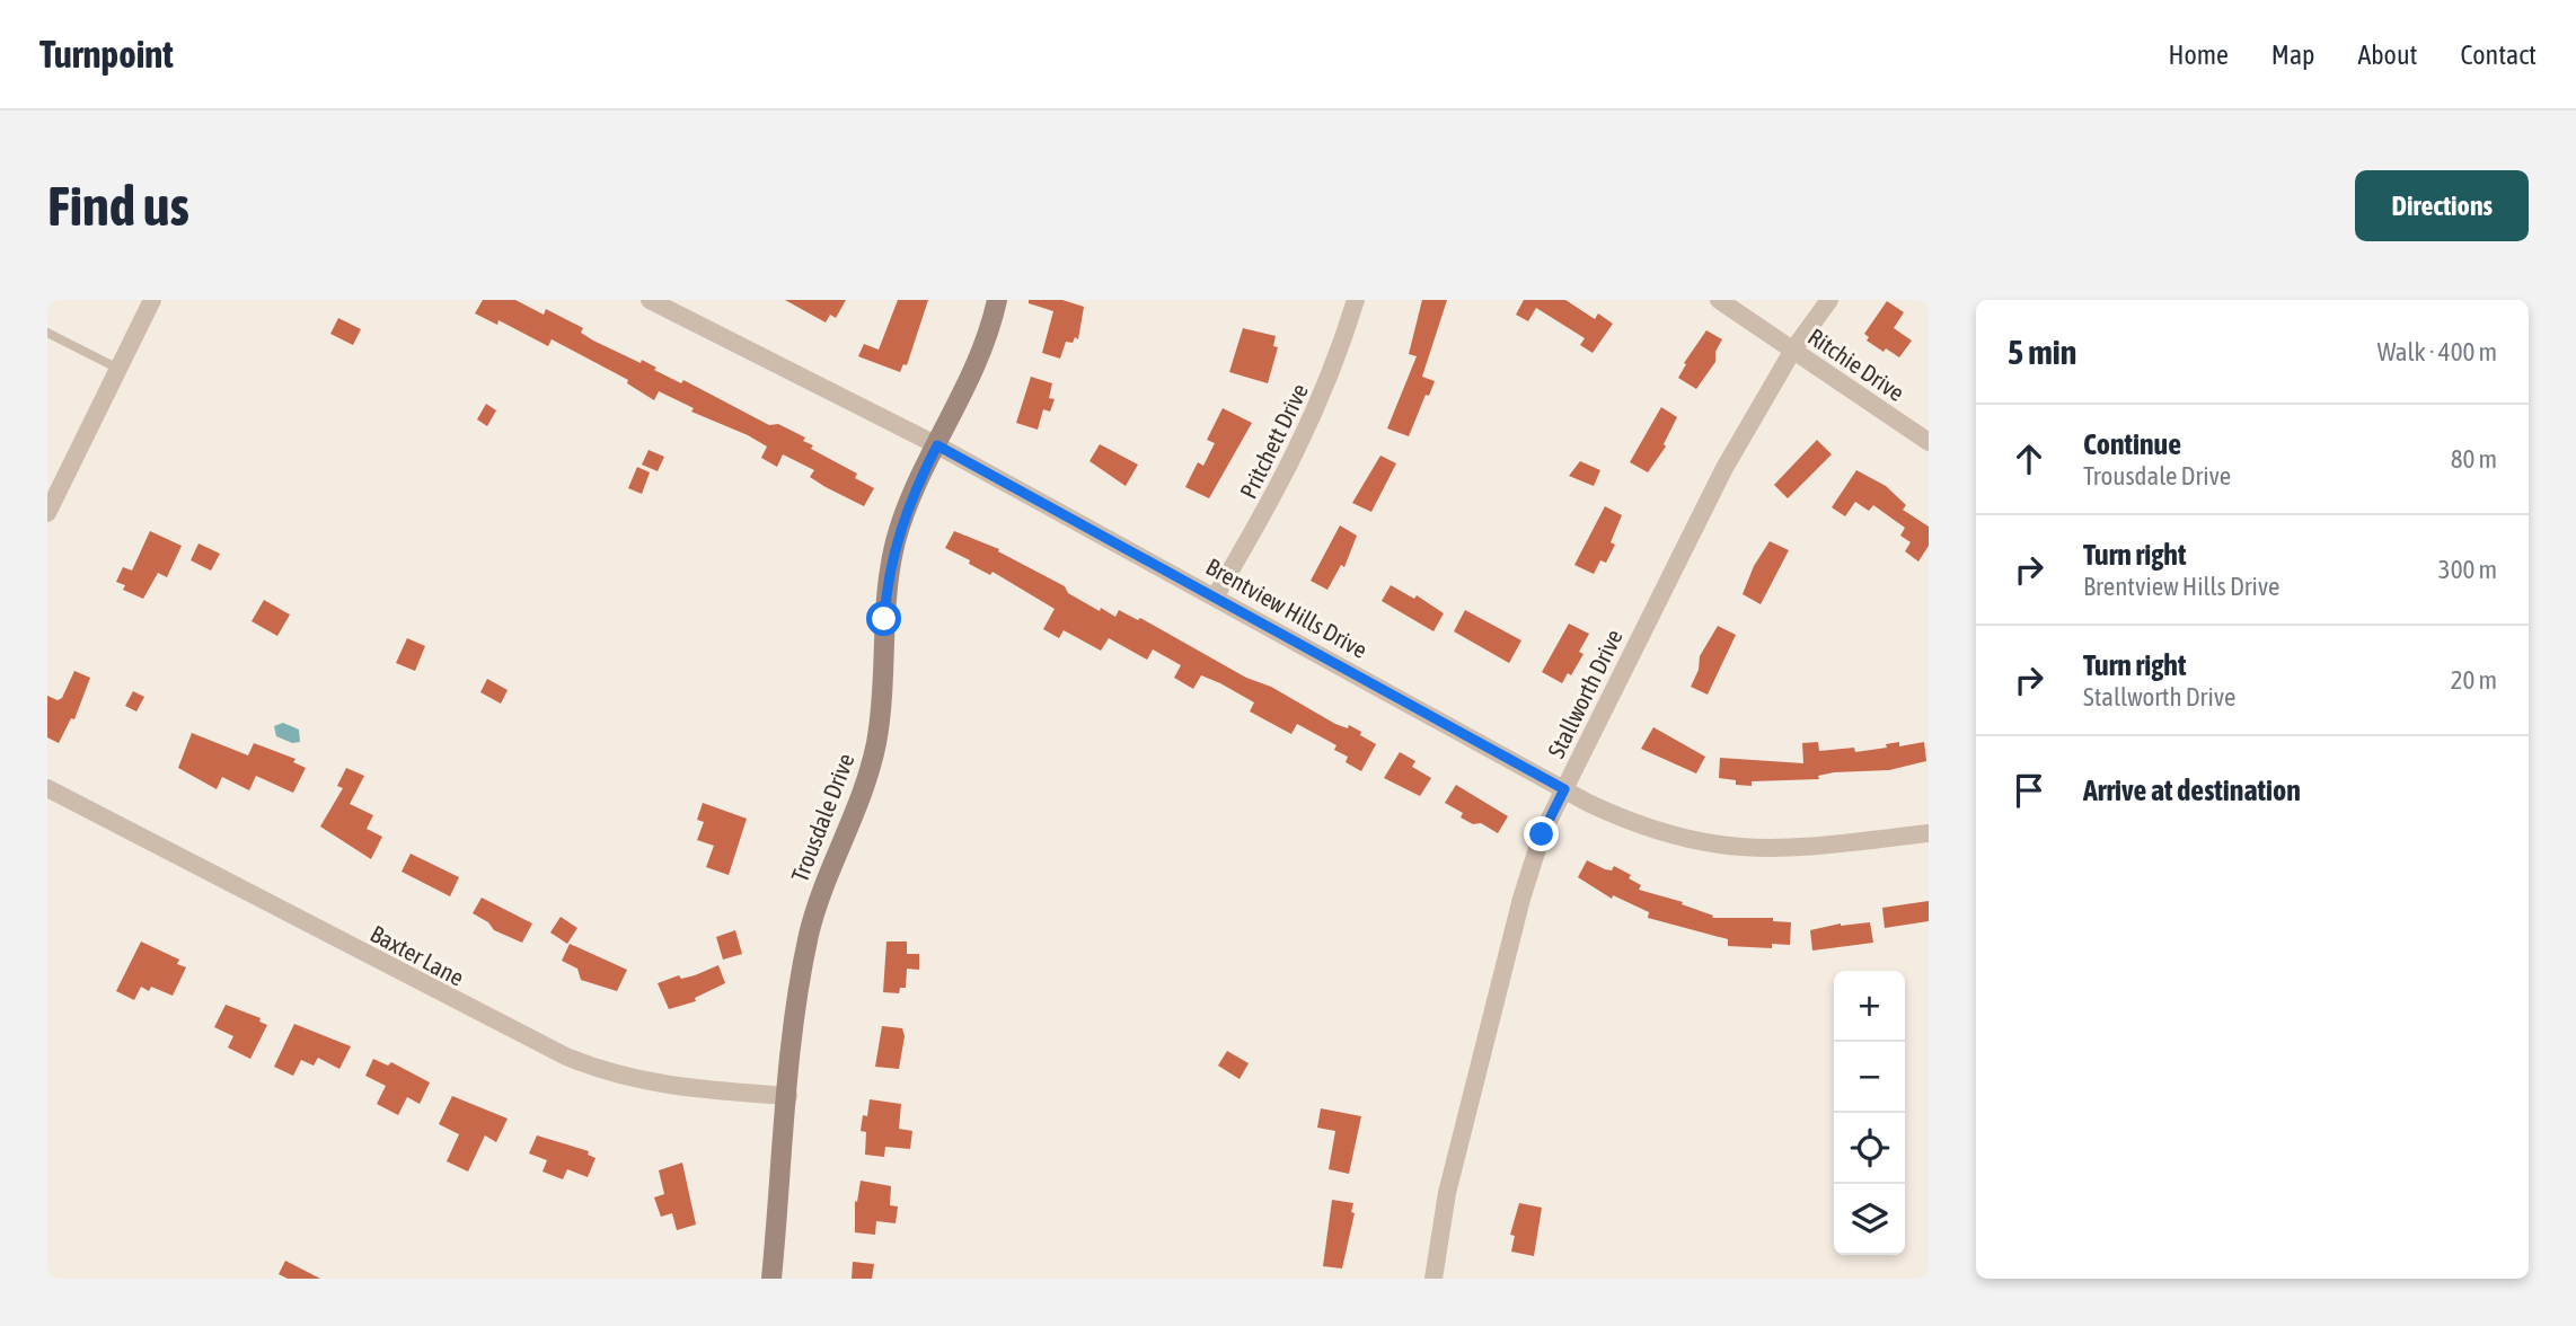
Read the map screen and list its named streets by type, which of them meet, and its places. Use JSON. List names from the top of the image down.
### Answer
{
  "streets": {
    "street": [
      "Ritchie Drive",
      "Pritchett Drive",
      "Brentview Hills Drive",
      "Stallworth Drive",
      "Trousdale Drive",
      "Baxter Lane"
    ]
  },
  "crossings": [
    ["Ritchie Drive", "Stallworth Drive"],
    ["Pritchett Drive", "Brentview Hills Drive"],
    ["Brentview Hills Drive", "Stallworth Drive"],
    ["Brentview Hills Drive", "Trousdale Drive"],
    ["Trousdale Drive", "Baxter Lane"]
  ],
  "page": {
    "header": "Turnpoint",
    "nav": [
      "Home",
      "Map",
      "About",
      "Contact"
    ],
    "buttons": "Directions",
    "title": "Find us",
    "heading": ["5 min", "Walk · 400 m"],
    "list": [
      ["Continue", "Trousdale Drive", "80 m"],
      ["Turn right", "Brentview Hills Drive", "300 m"],
      ["Turn right", "Stallworth Drive", "20 m"],
      "Arrive at destination"
    ],
    "map_buttons": ["+", "−"]
  }
}
